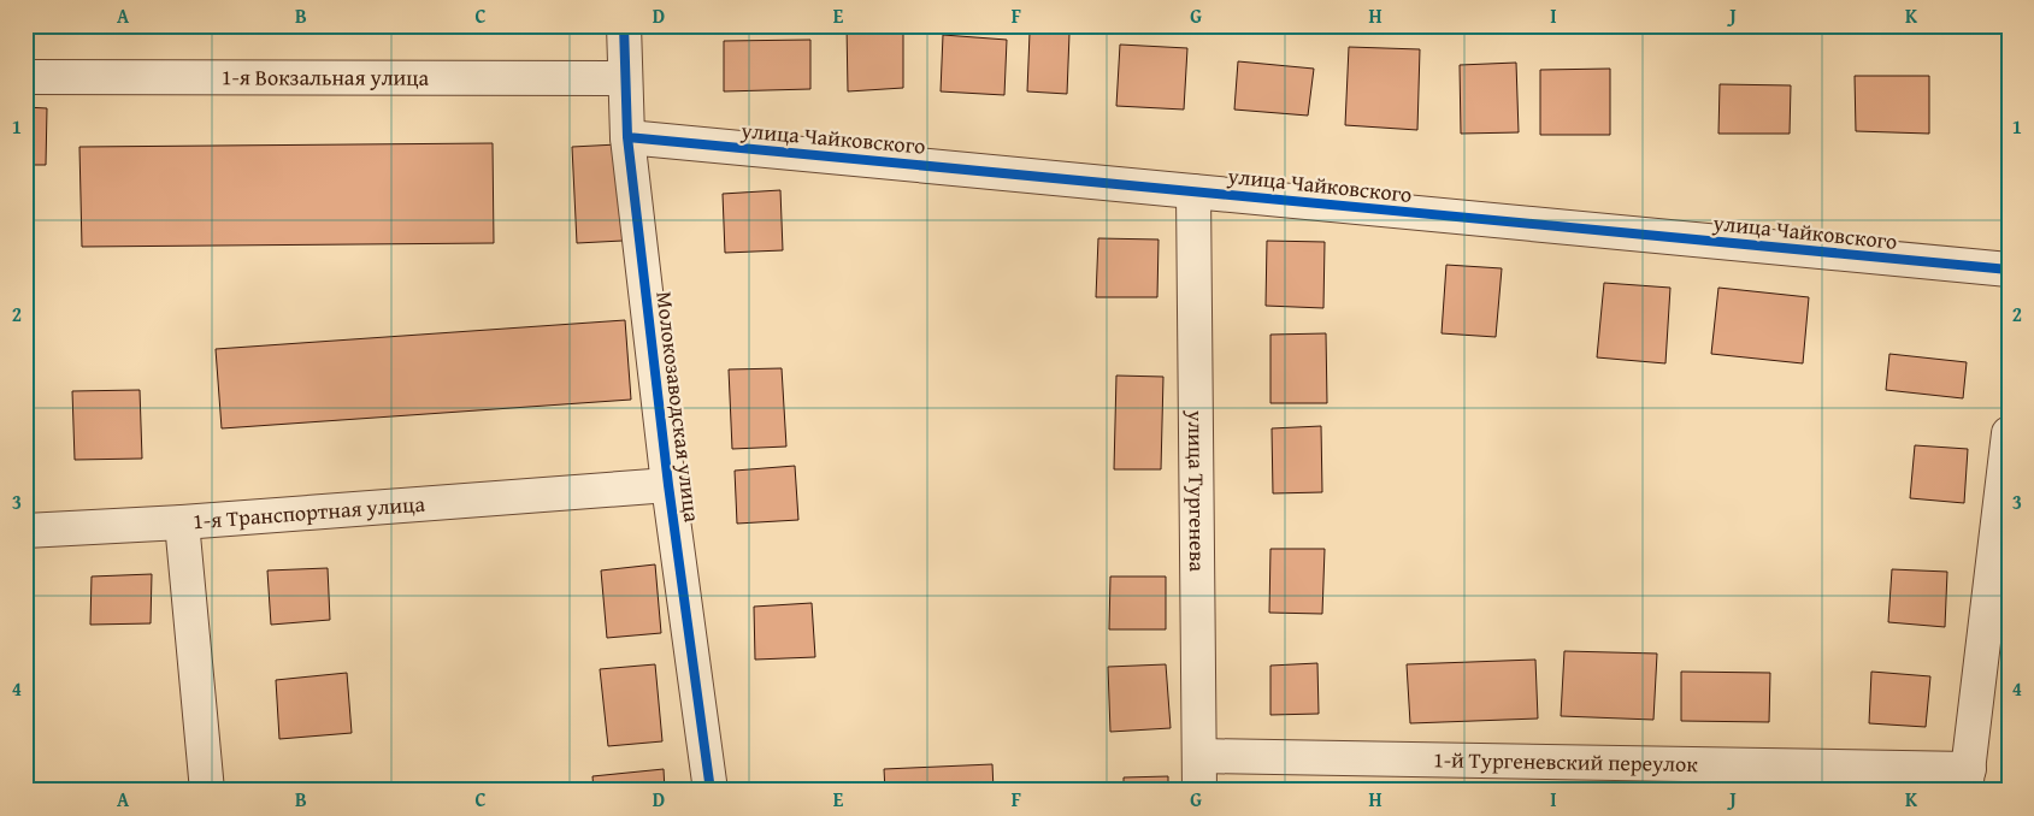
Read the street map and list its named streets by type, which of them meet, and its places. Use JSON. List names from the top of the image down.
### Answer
{
  "streets": {
    "street": [
      "1-я Вокзальная улица",
      "улица Чайковского",
      "Молокозаводская улица",
      "улица Тургенева",
      "1-я Транспортная улица",
      "1-й Тургеневский переулок"
    ]
  },
  "crossings": [
    ["1-я Вокзальная улица", "Молокозаводская улица"],
    ["улица Чайковского", "Молокозаводская улица"],
    ["улица Чайковского", "улица Тургенева"],
    ["Молокозаводская улица", "1-я Транспортная улица"],
    ["улица Тургенева", "1-й Тургеневский переулок"]
  ],
  "grid": {
    "columns": [
      "A",
      "B",
      "C",
      "D",
      "E",
      "F",
      "G",
      "H",
      "I",
      "J",
      "K"
    ],
    "rows": [
      "1",
      "2",
      "3",
      "4"
    ]
  }
}
